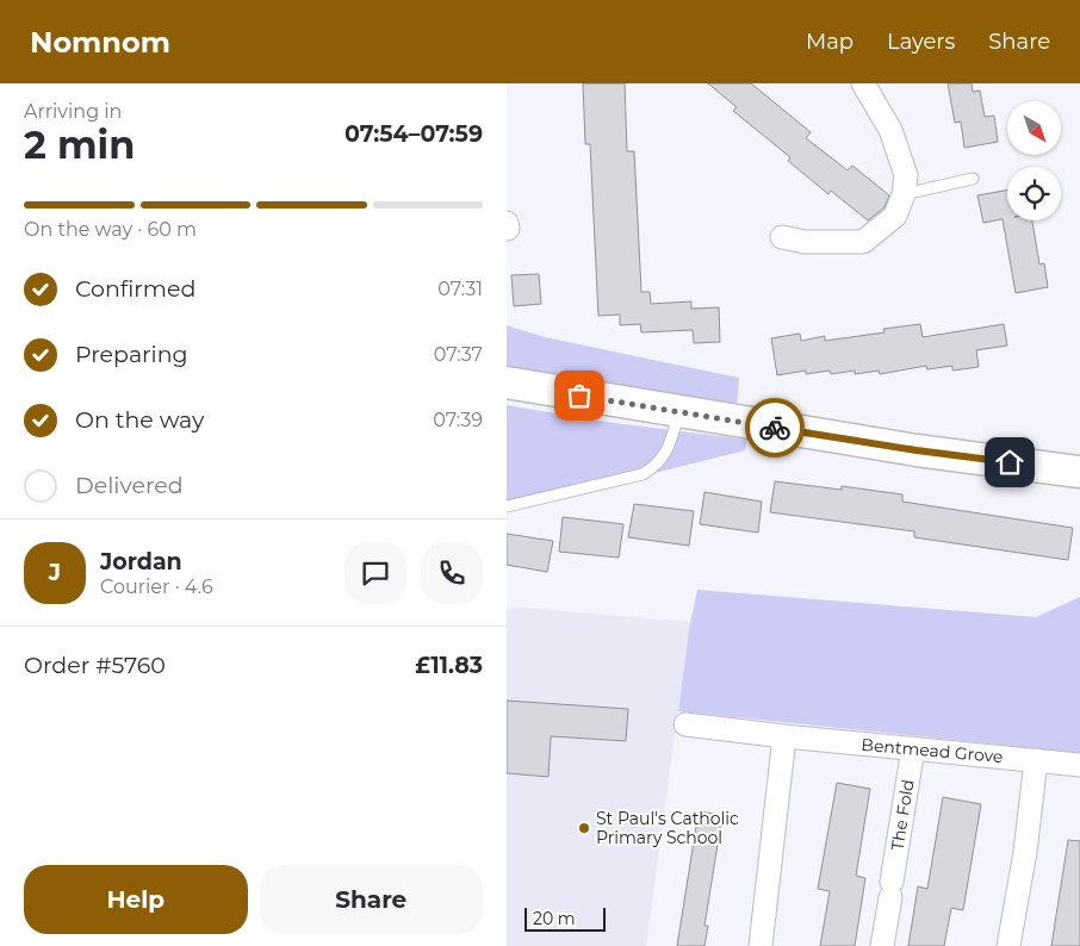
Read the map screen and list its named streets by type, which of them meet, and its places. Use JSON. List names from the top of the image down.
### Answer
{
  "streets": {
    "street": ["Bentmead Grove", "The Fold"]
  },
  "crossings": [
    ["Bentmead Grove", "The Fold"]
  ],
  "places": ["St Paul's Catholic Primary School"],
  "scale_bar": "20 m",
  "north": "bottom right",
  "page": {
    "header": "Nomnom",
    "nav": ["Map", "Layers", "Share"],
    "heading": ["2 min", "Arriving in", "07:54–07:59"],
    "panel": [
      "Jordan",
      "Courier · 4.6",
      "Order #5760",
      "£11.83"
    ],
    "bar": "On the way · 60 m",
    "list": [
      ["Confirmed", "07:31"],
      ["Preparing", "07:37"],
      ["On the way", "07:39"],
      "Delivered"
    ],
    "round": "J",
    "buttons": ["Help", "Share"],
    "scale": "20 m"
  }
}
